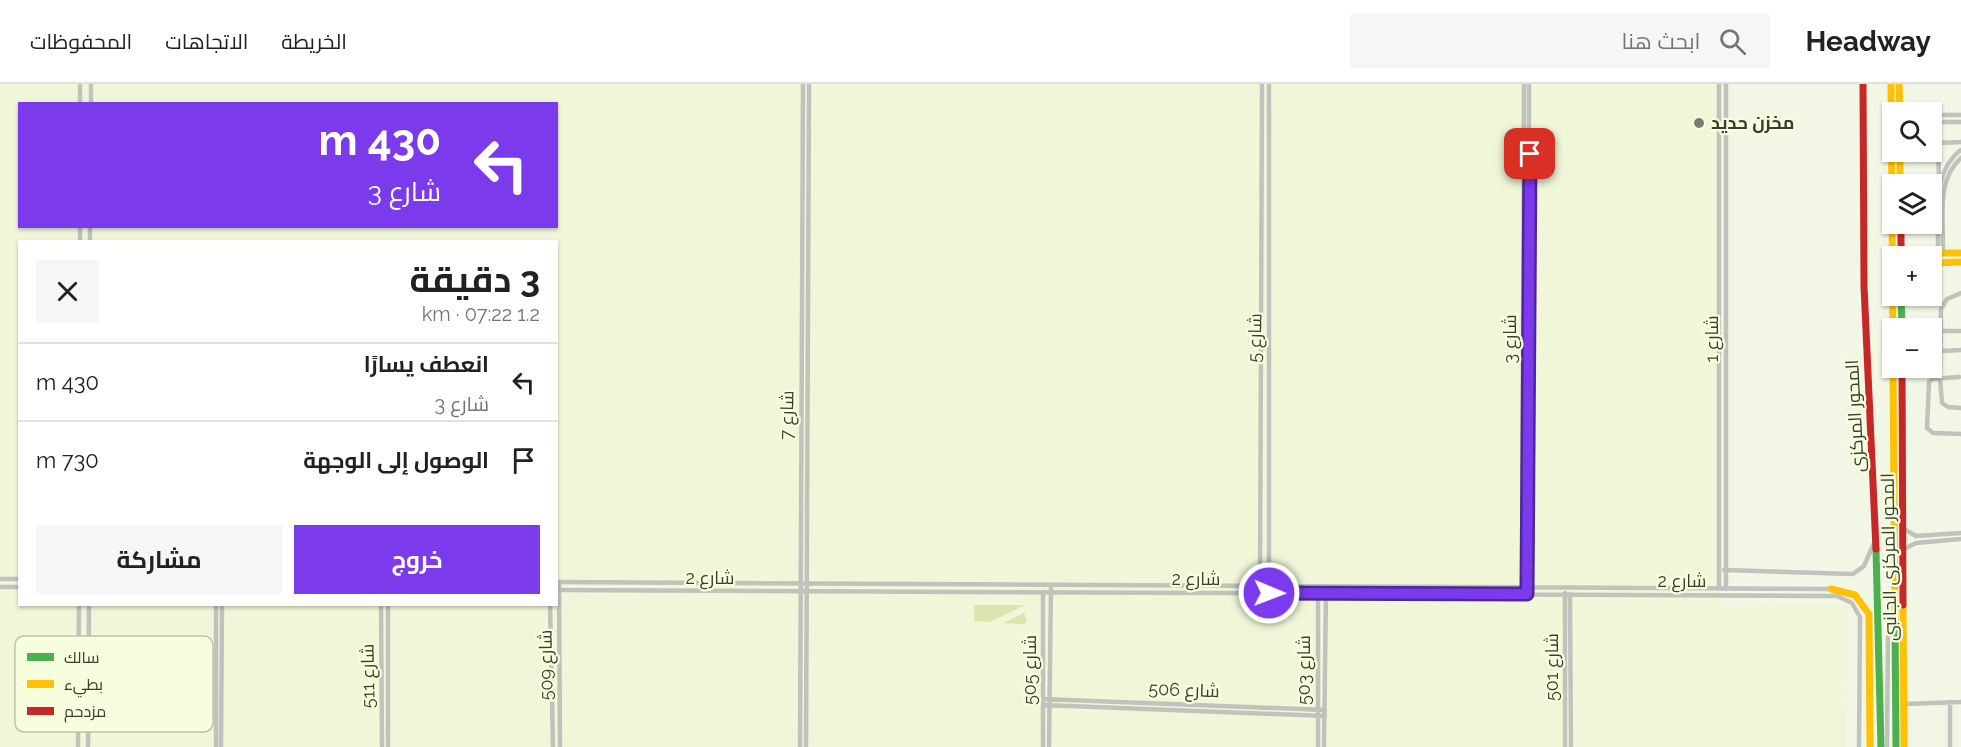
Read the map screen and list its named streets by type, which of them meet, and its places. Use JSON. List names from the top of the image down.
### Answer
{
  "streets": {
    "main road": ["المحور المركزى", "المحور المركزى الجانبى"],
    "street": [
      "شارع 5",
      "شارع 3",
      "شارع 1",
      "شارع 7",
      "شارع 2",
      "شارع 509",
      "شارع 501",
      "شارع 505",
      "شارع 503",
      "شارع 511",
      "شارع 506"
    ]
  },
  "crossings": [
    ["شارع 5", "شارع 2"],
    ["شارع 3", "شارع 2"],
    ["شارع 1", "شارع 2"],
    ["شارع 7", "شارع 2"],
    ["شارع 2", "شارع 501"],
    ["شارع 2", "شارع 505"],
    ["شارع 2", "شارع 503"],
    ["شارع 505", "شارع 506"],
    ["شارع 503", "شارع 506"]
  ],
  "places": ["مخزن حديد"],
  "legend": ["سالك", "بطيء", "مزدحم"],
  "page": {
    "header": "Headway",
    "search": "ابحث هنا",
    "nav": ["الخريطة", "الاتجاهات", "المحفوظات"],
    "map_buttons": ["+", "−"],
    "turn": ["430 m", "شارع 3"],
    "heading": ["3 دقيقة", "1.2 km · 07:22"],
    "list": [
      {
        "name": "انعطف يسارًا",
        "note": "شارع 3",
        "value": "430 m"
      },
      {
        "name": "الوصول إلى الوجهة",
        "value": "730 m"
      }
    ],
    "buttons": ["خروج", "مشاركة"]
  }
}
